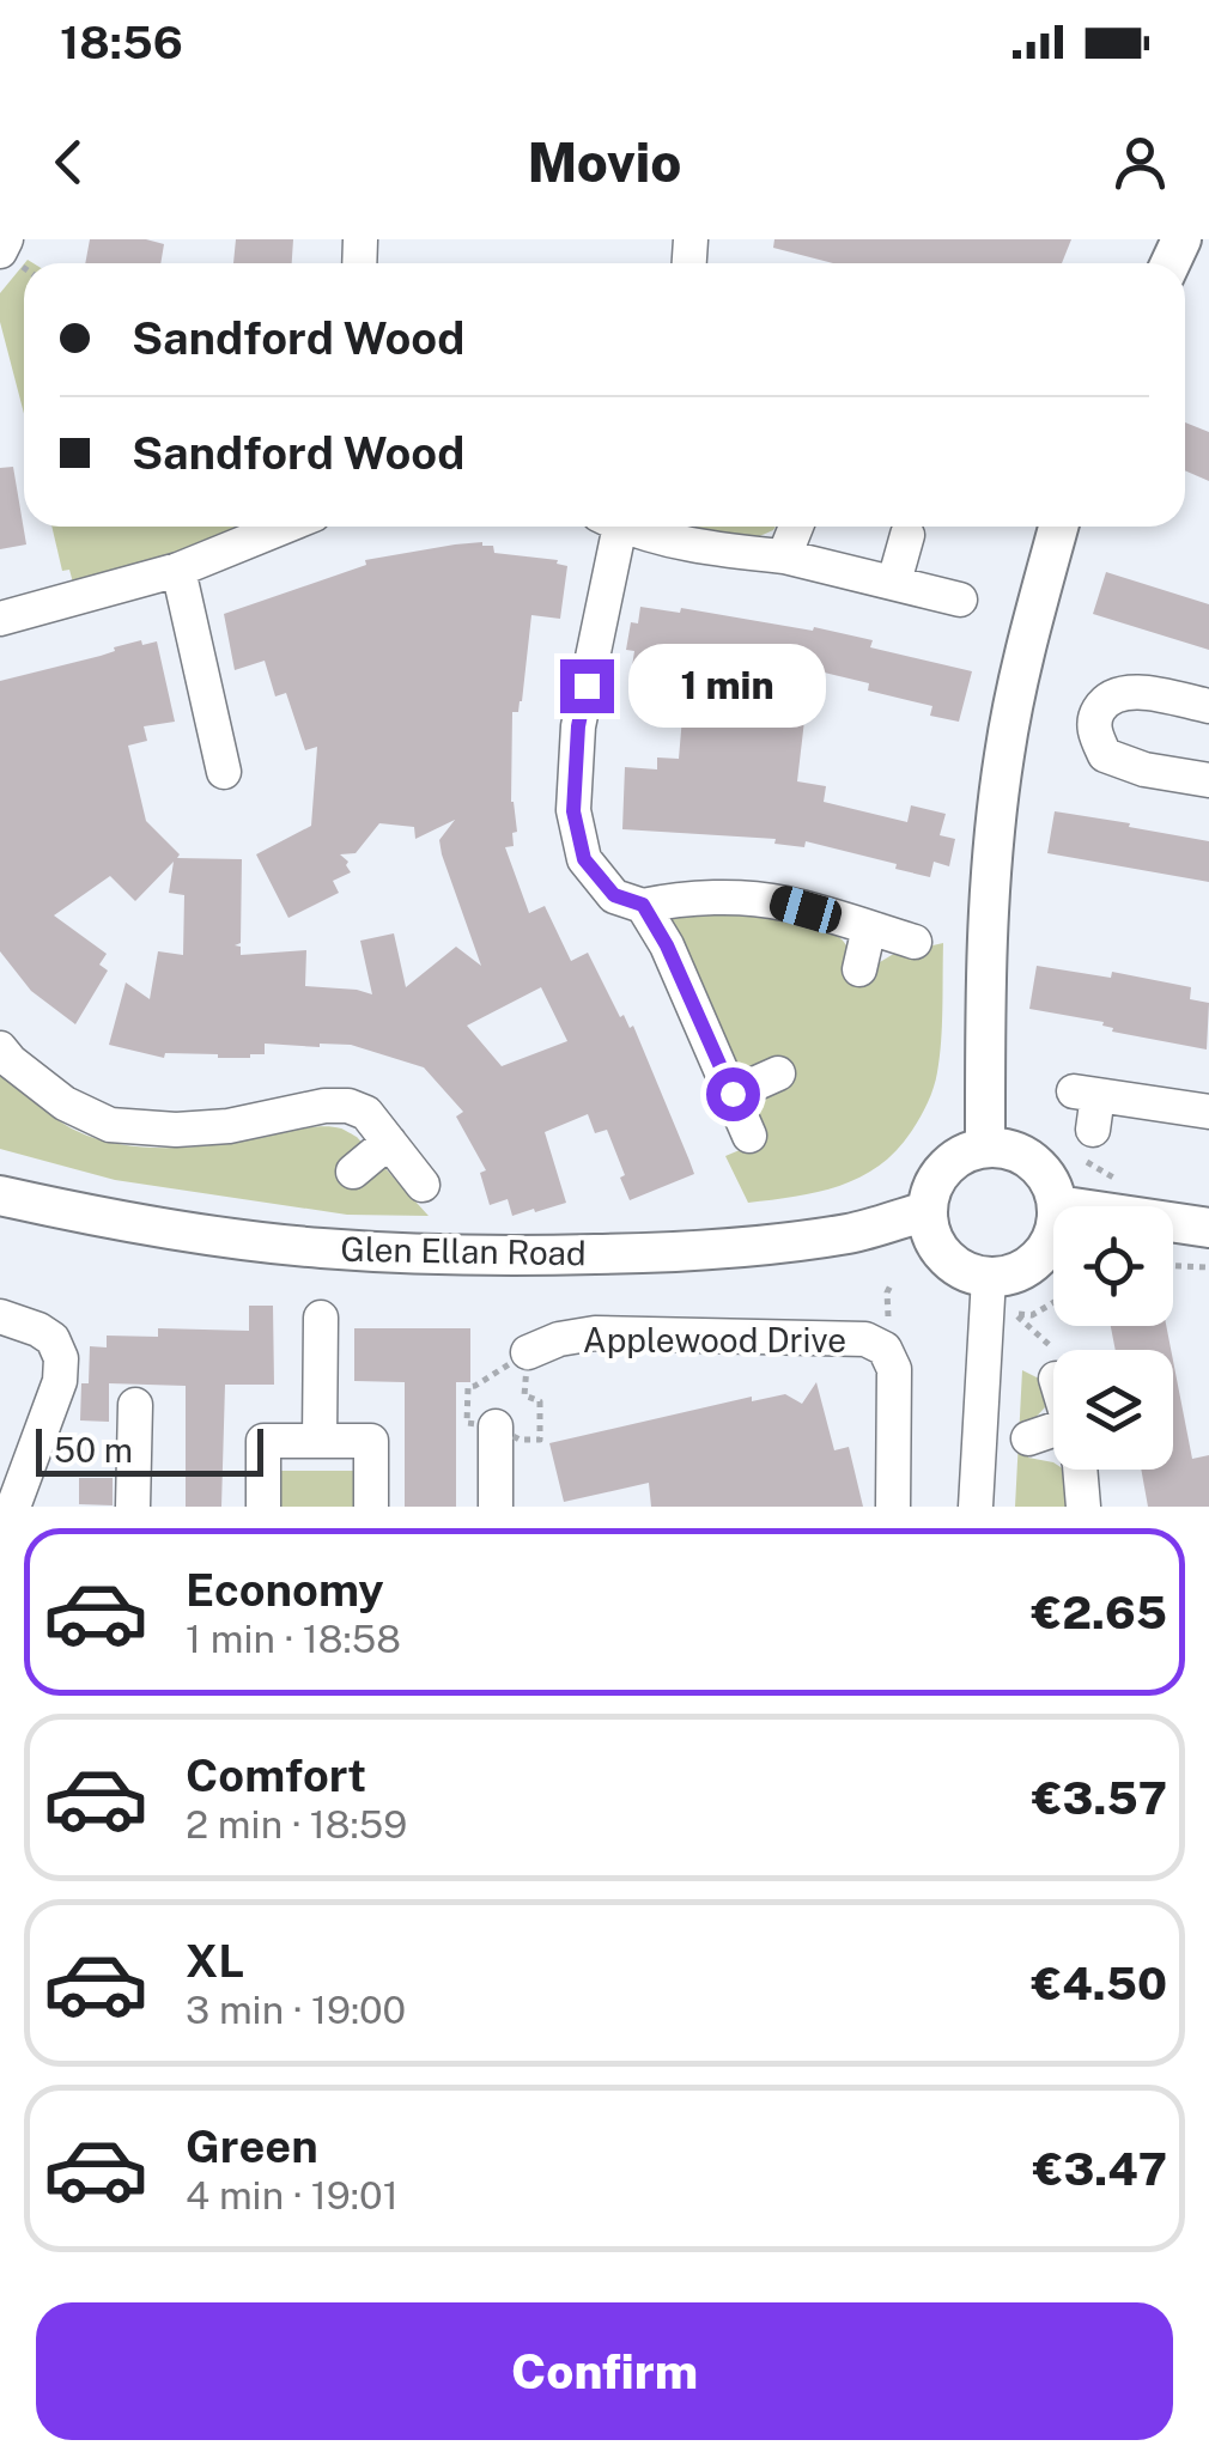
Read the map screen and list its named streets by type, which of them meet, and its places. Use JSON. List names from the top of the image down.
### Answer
{
  "streets": {
    "street": ["Glen Ellan Road", "Applewood Drive"]
  },
  "scale_bar": "50 m",
  "page": {
    "status": "18:56",
    "header": "Movio",
    "banner": ["Sandford Wood", "Sandford Wood"],
    "bubble": "1 min",
    "scale": "50 m",
    "list": [
      {
        "name": "Economy",
        "note": "1 min · 18:58",
        "value": "€2.65"
      },
      {
        "name": "Comfort",
        "note": "2 min · 18:59",
        "value": "€3.57"
      },
      {
        "name": "XL",
        "note": "3 min · 19:00",
        "value": "€4.50"
      },
      {
        "name": "Green",
        "note": "4 min · 19:01",
        "value": "€3.47"
      }
    ],
    "buttons": "Confirm"
  }
}
